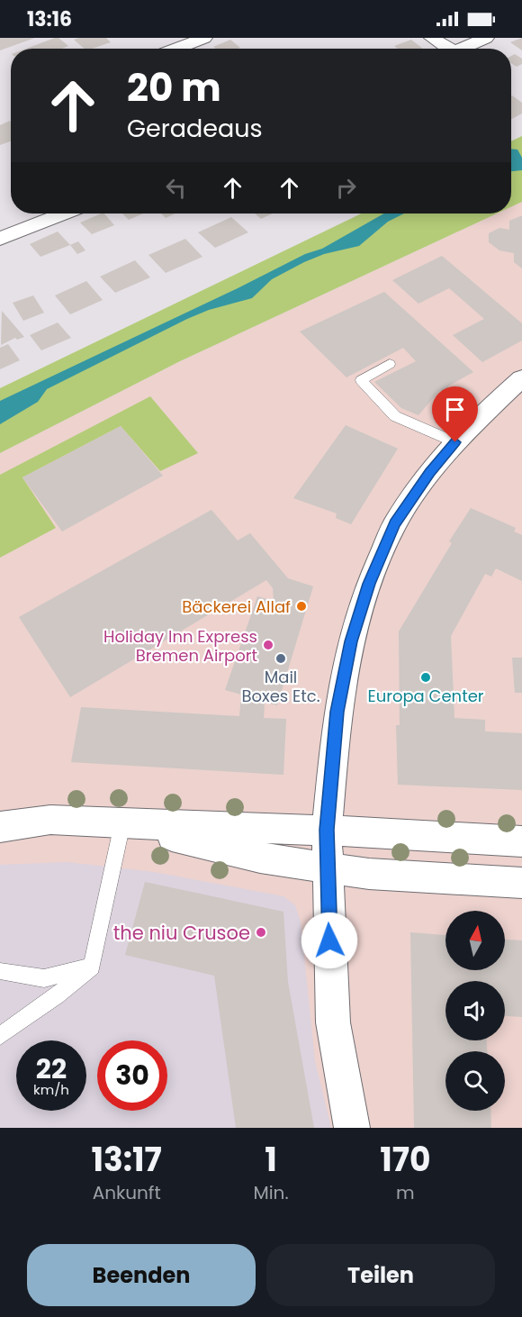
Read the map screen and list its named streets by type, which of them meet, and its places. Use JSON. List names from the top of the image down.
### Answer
{
  "places": [
    "Bäckerei Allaf",
    "Holiday Inn Express Bremen Airport",
    "Mail Boxes Etc.",
    "Europa Center",
    "the niu Crusoe"
  ],
  "north": "top",
  "page": {
    "status": "13:16",
    "turn": ["20 m", "Geradeaus"],
    "speed": "22 km/h",
    "limit": "30",
    "eta": [
      "13:17",
      "Ankunft",
      "1",
      "Min.",
      "170",
      "m"
    ],
    "buttons": ["Beenden", "Teilen"]
  }
}
